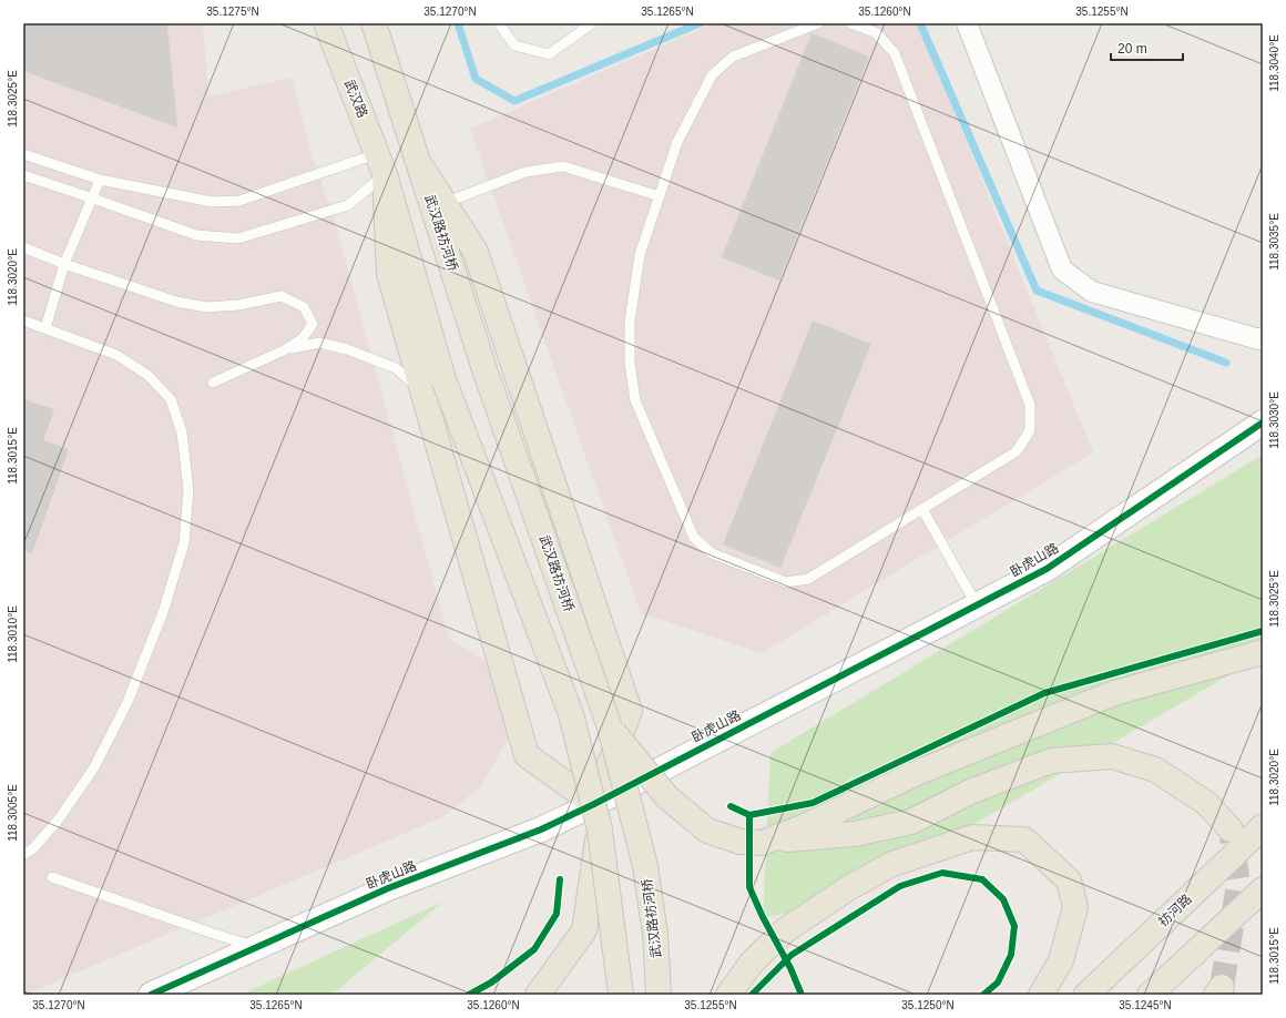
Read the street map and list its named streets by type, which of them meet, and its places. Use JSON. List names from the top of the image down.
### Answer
{
  "streets": {
    "main road": ["武汉路", "武汉路祊河桥", "祊河路"],
    "street": ["卧虎山路"]
  },
  "scale_bar": "20 m",
  "coordinates": [
    "35.1275°N",
    "35.1270°N",
    "35.1265°N",
    "35.1260°N",
    "35.1255°N",
    "118.3040°E",
    "118.3025°E",
    "118.3035°E",
    "118.3020°E",
    "118.3030°E",
    "118.3015°E",
    "118.3010°E",
    "118.3005°E",
    "35.1250°N",
    "35.1245°N"
  ]
}
